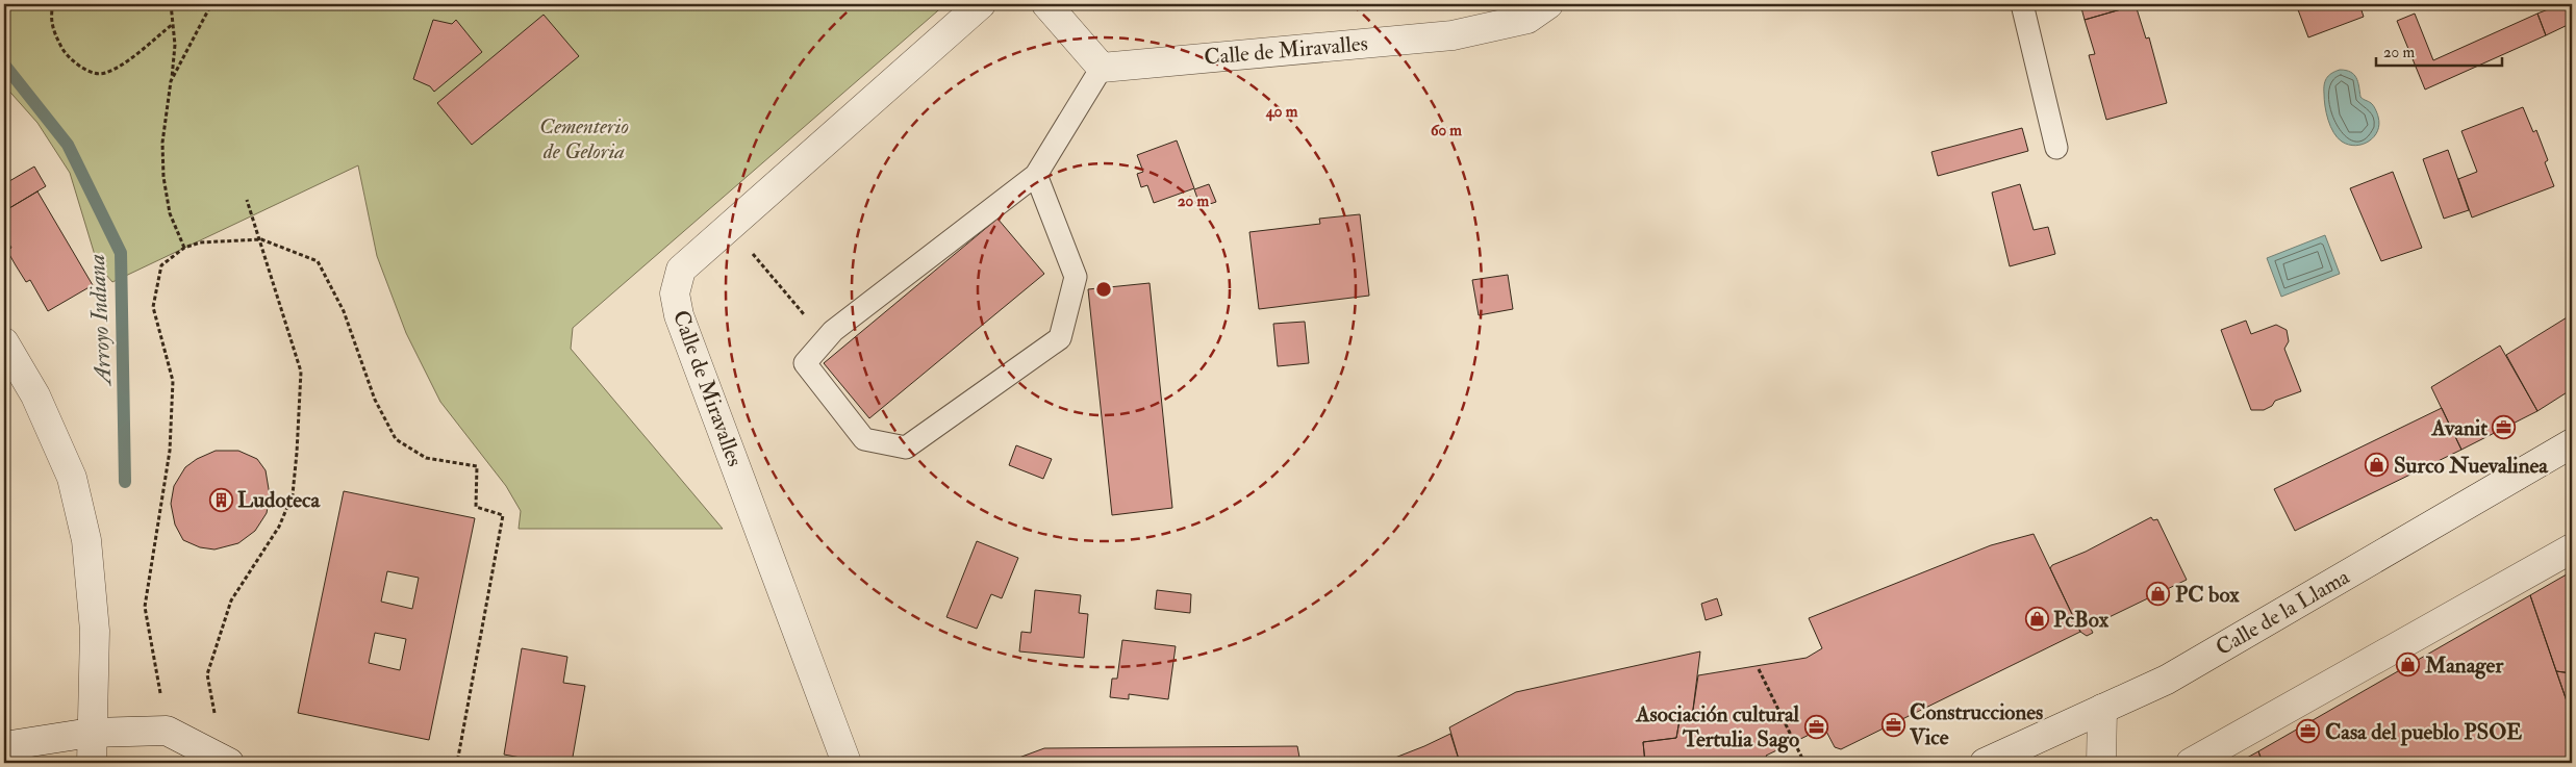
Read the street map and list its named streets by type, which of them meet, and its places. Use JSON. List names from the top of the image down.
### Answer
{
  "streets": {
    "street": ["Calle de Miravalles", "Calle de la Llama"]
  },
  "water": ["Arroyo Indiana"],
  "parks": ["Cementerio de Geloria"],
  "places": {
    "office": [
      "Avanit",
      "Construcciones Vice",
      "Asociación cultural Tertulia Sago",
      "Casa del pueblo PSOE"
    ],
    "shop": [
      "Surco Nuevalinea",
      "PC box",
      "PcBox",
      "Manager"
    ],
    "building": ["Ludoteca"]
  },
  "scale_bar": "20 m",
  "rings": ["40 m", "60 m", "20 m"]
}
